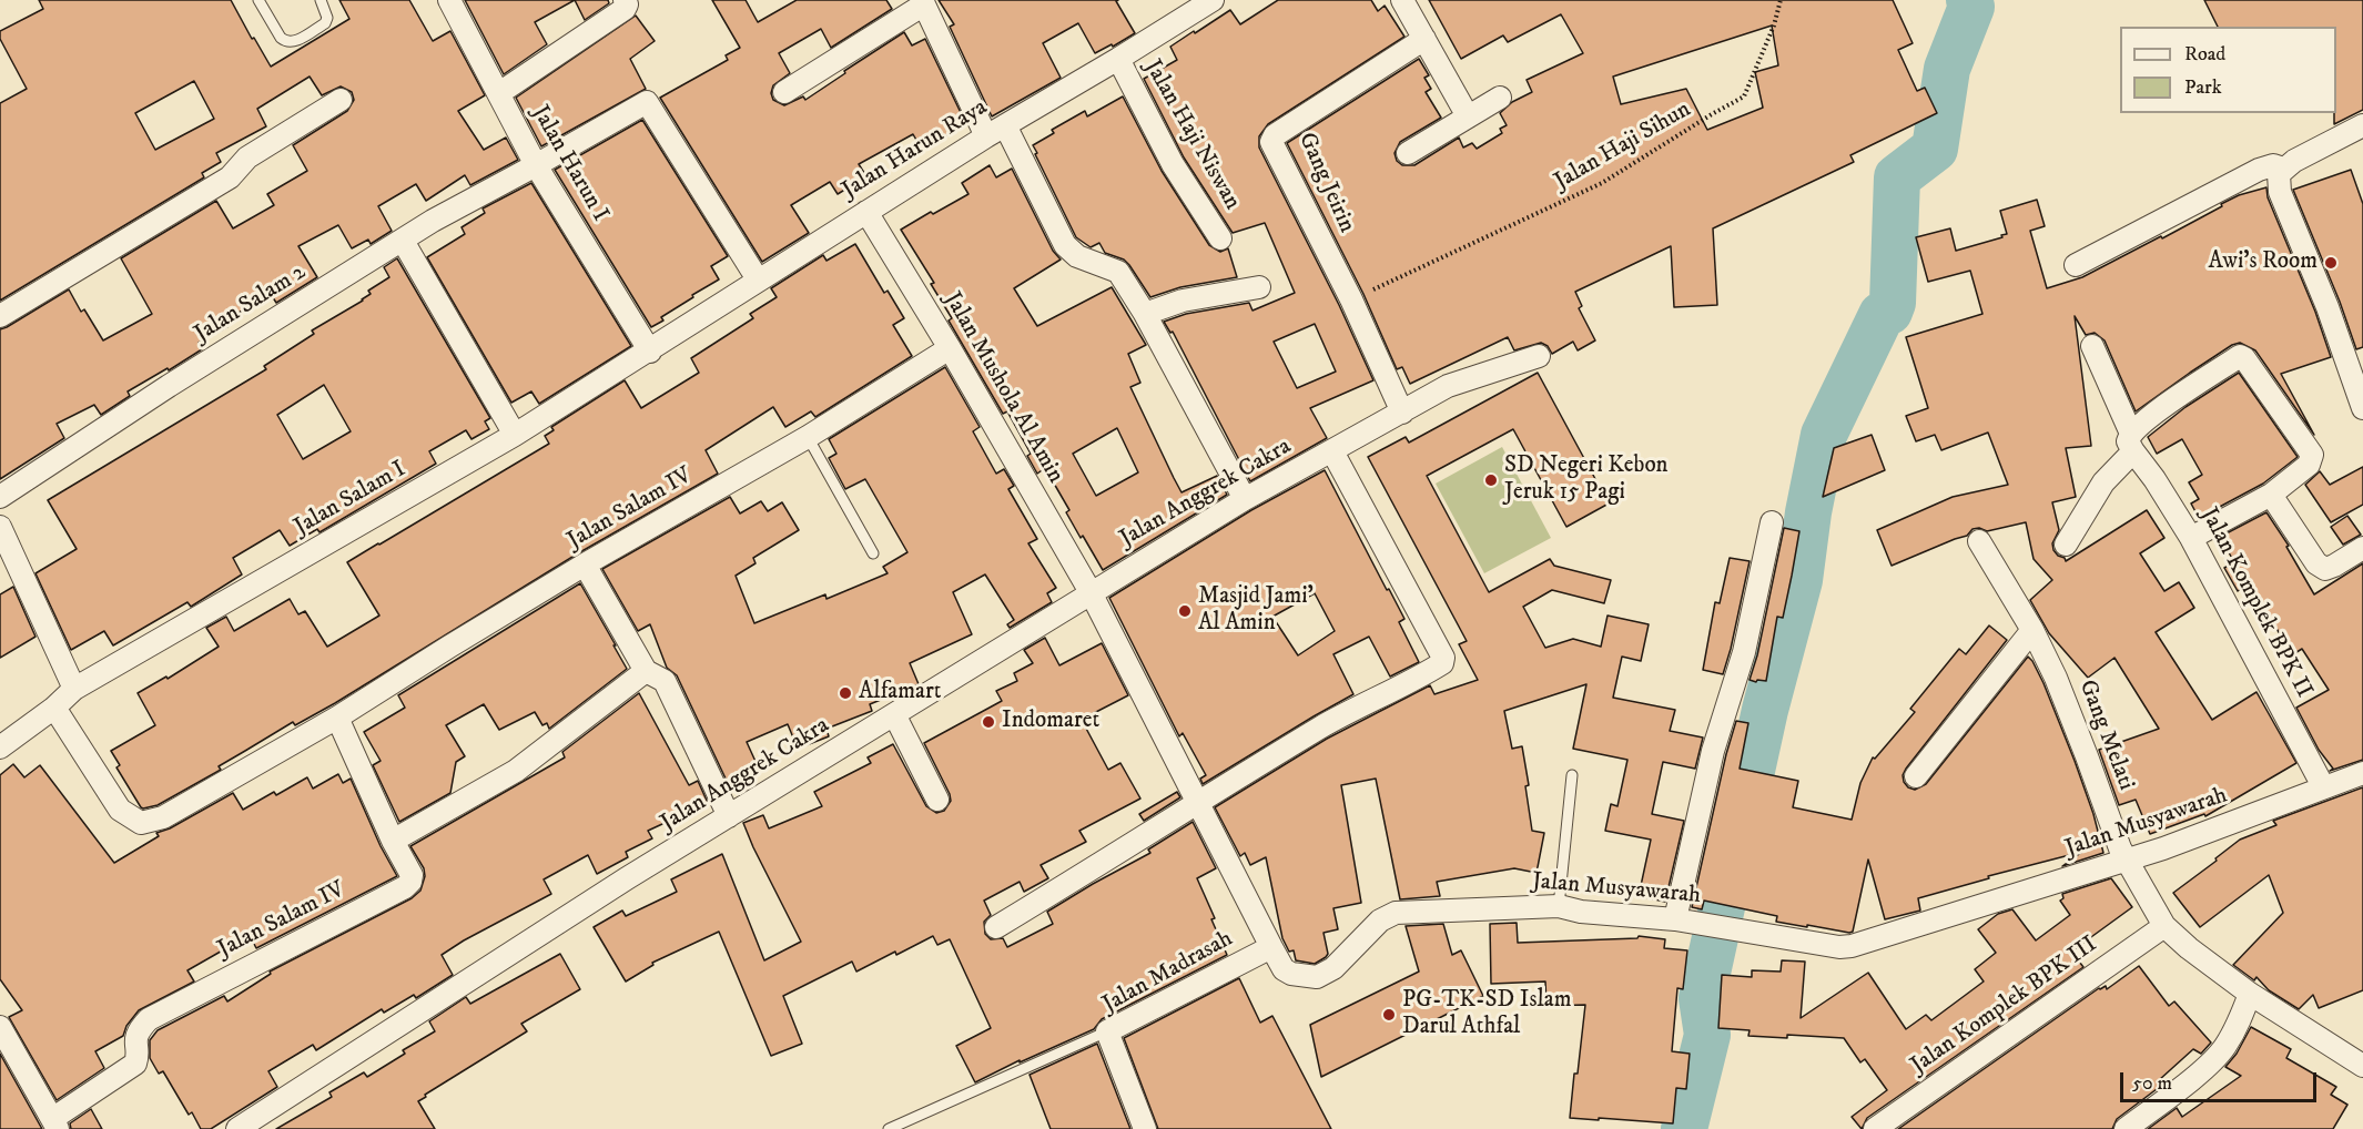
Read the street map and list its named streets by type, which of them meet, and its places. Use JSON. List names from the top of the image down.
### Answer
{
  "streets": {
    "street": [
      "Jalan Haji Niswan",
      "Jalan Harun Raya",
      "Jalan Harun I",
      "Gang Jeirin",
      "Jalan Salam 2",
      "Jalan Mushola Al Amin",
      "Jalan Anggrek Cakra",
      "Jalan Salam I",
      "Jalan Salam IV",
      "Jalan Komplek BPK II",
      "Gang Melati",
      "Jalan Musyawarah",
      "Jalan Madrasah",
      "Jalan Komplek BPK III"
    ],
    "path": ["Jalan Haji Sihun"]
  },
  "crossings": [
    ["Jalan Haji Niswan", "Jalan Harun Raya"],
    ["Jalan Haji Sihun", "Gang Jeirin"],
    ["Jalan Harun Raya", "Jalan Harun I"],
    ["Jalan Harun Raya", "Jalan Salam 2"],
    ["Jalan Harun Raya", "Jalan Mushola Al Amin"],
    ["Jalan Harun Raya", "Jalan Salam I"],
    ["Jalan Harun I", "Jalan Salam 2"],
    ["Jalan Harun I", "Jalan Salam I"],
    ["Gang Jeirin", "Jalan Anggrek Cakra"],
    ["Jalan Mushola Al Amin", "Jalan Anggrek Cakra"],
    ["Jalan Mushola Al Amin", "Jalan Salam IV"],
    ["Jalan Mushola Al Amin", "Jalan Musyawarah"],
    ["Jalan Anggrek Cakra", "Jalan Musyawarah"],
    ["Jalan Salam I", "Jalan Salam IV"],
    ["Jalan Komplek BPK II", "Jalan Musyawarah"],
    ["Gang Melati", "Jalan Musyawarah"],
    ["Gang Melati", "Jalan Komplek BPK III"],
    ["Jalan Musyawarah", "Jalan Madrasah"]
  ],
  "places": [
    "Awi's Room",
    "SD Negeri Kebon Jeruk 15 Pagi",
    "Masjid Jami' Al Amin",
    "Alfamart",
    "Indomaret",
    "PG-TK-SD Islam Darul Athfal"
  ],
  "legend": ["Road", "Park"],
  "scale_bar": "50 m"
}
